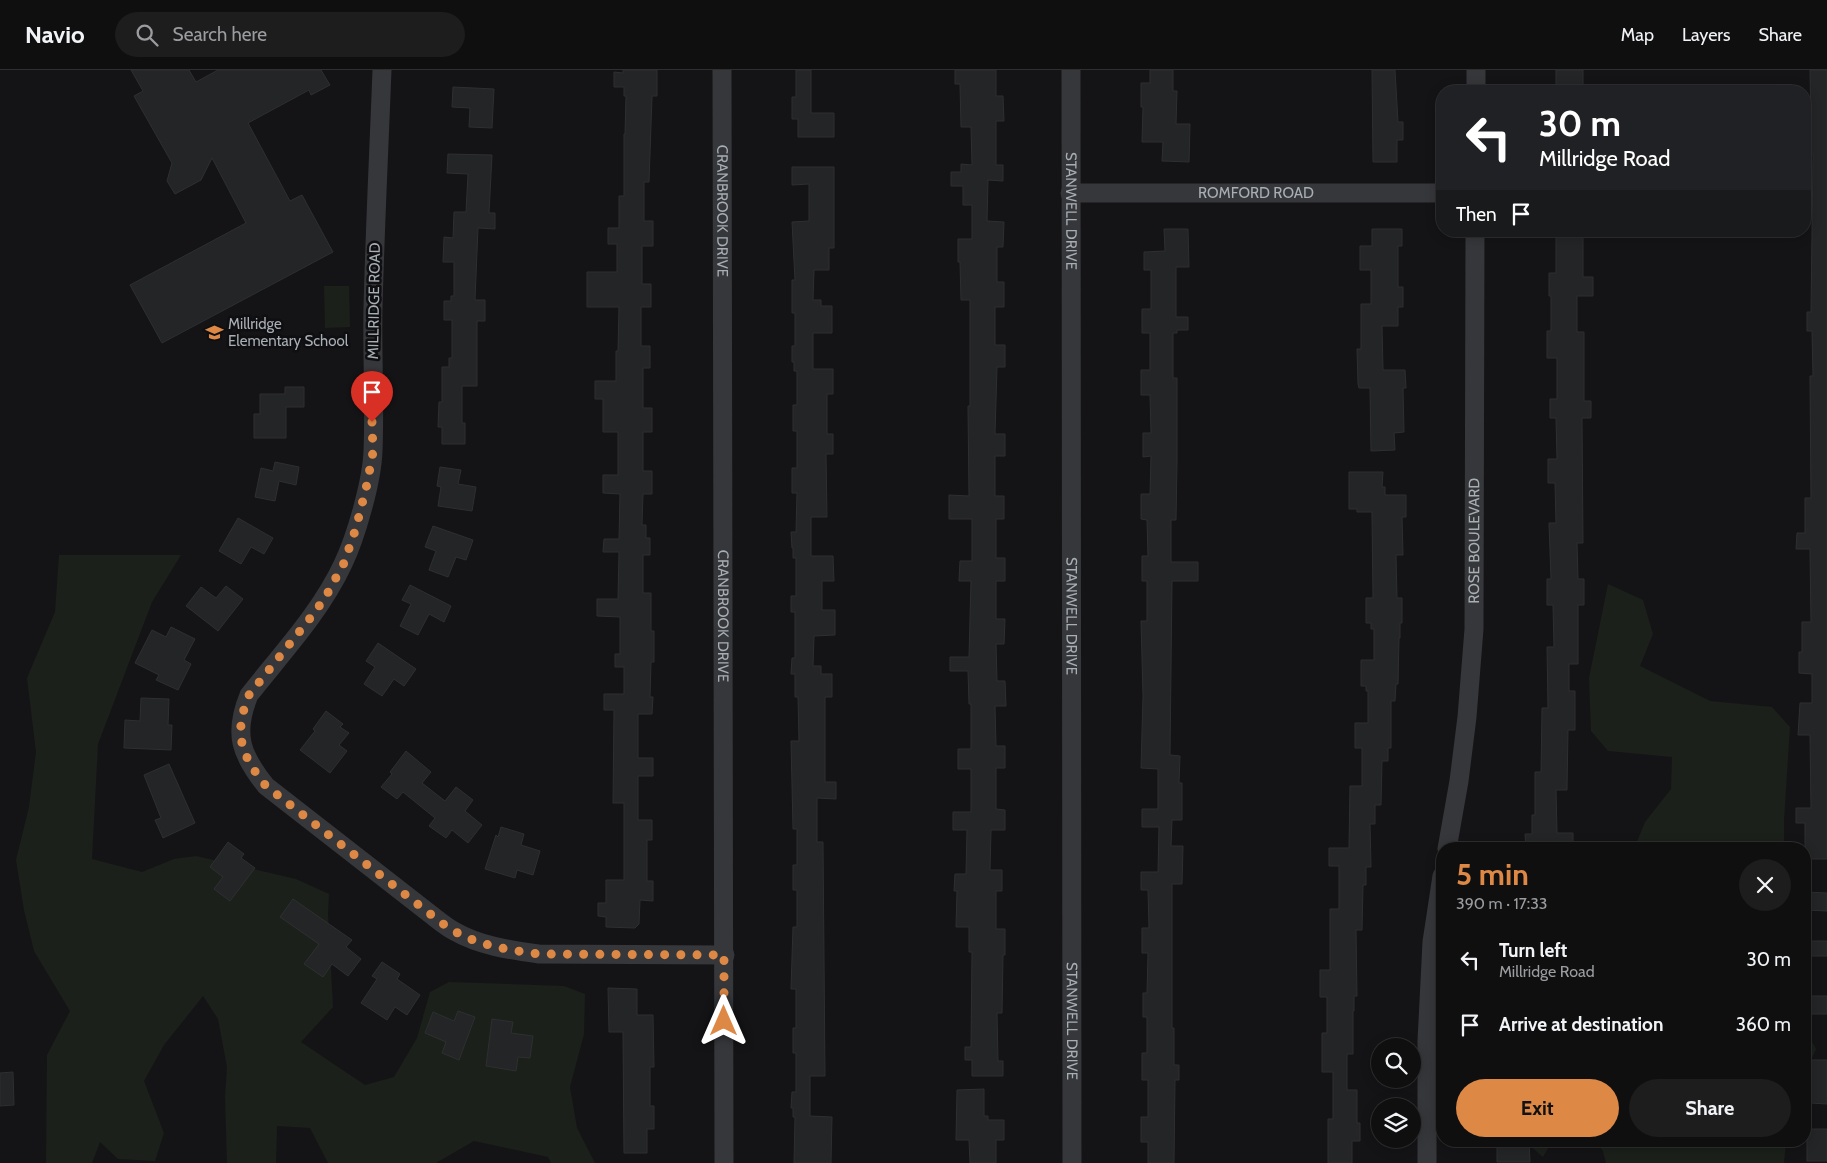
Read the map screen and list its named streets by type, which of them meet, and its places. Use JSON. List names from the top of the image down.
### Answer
{
  "streets": {
    "street": [
      "ROMFORD ROAD",
      "CRANBROOK DRIVE",
      "STANWELL DRIVE",
      "MILLRIDGE ROAD",
      "ROSE BOULEVARD"
    ]
  },
  "crossings": [
    ["ROMFORD ROAD", "STANWELL DRIVE"],
    ["CRANBROOK DRIVE", "MILLRIDGE ROAD"]
  ],
  "places": {
    "school or university": ["Millridge Elementary School"]
  },
  "page": {
    "header": "Navio",
    "search": "Search here",
    "nav": ["Map", "Layers", "Share"],
    "turn": ["30 m", "Millridge Road"],
    "then": "Then",
    "heading": ["5 min", "390 m · 17:33"],
    "list": [
      {
        "name": "Turn left",
        "note": "Millridge Road",
        "value": "30 m"
      },
      {
        "name": "Arrive at destination",
        "value": "360 m"
      }
    ],
    "buttons": ["Exit", "Share"]
  }
}
